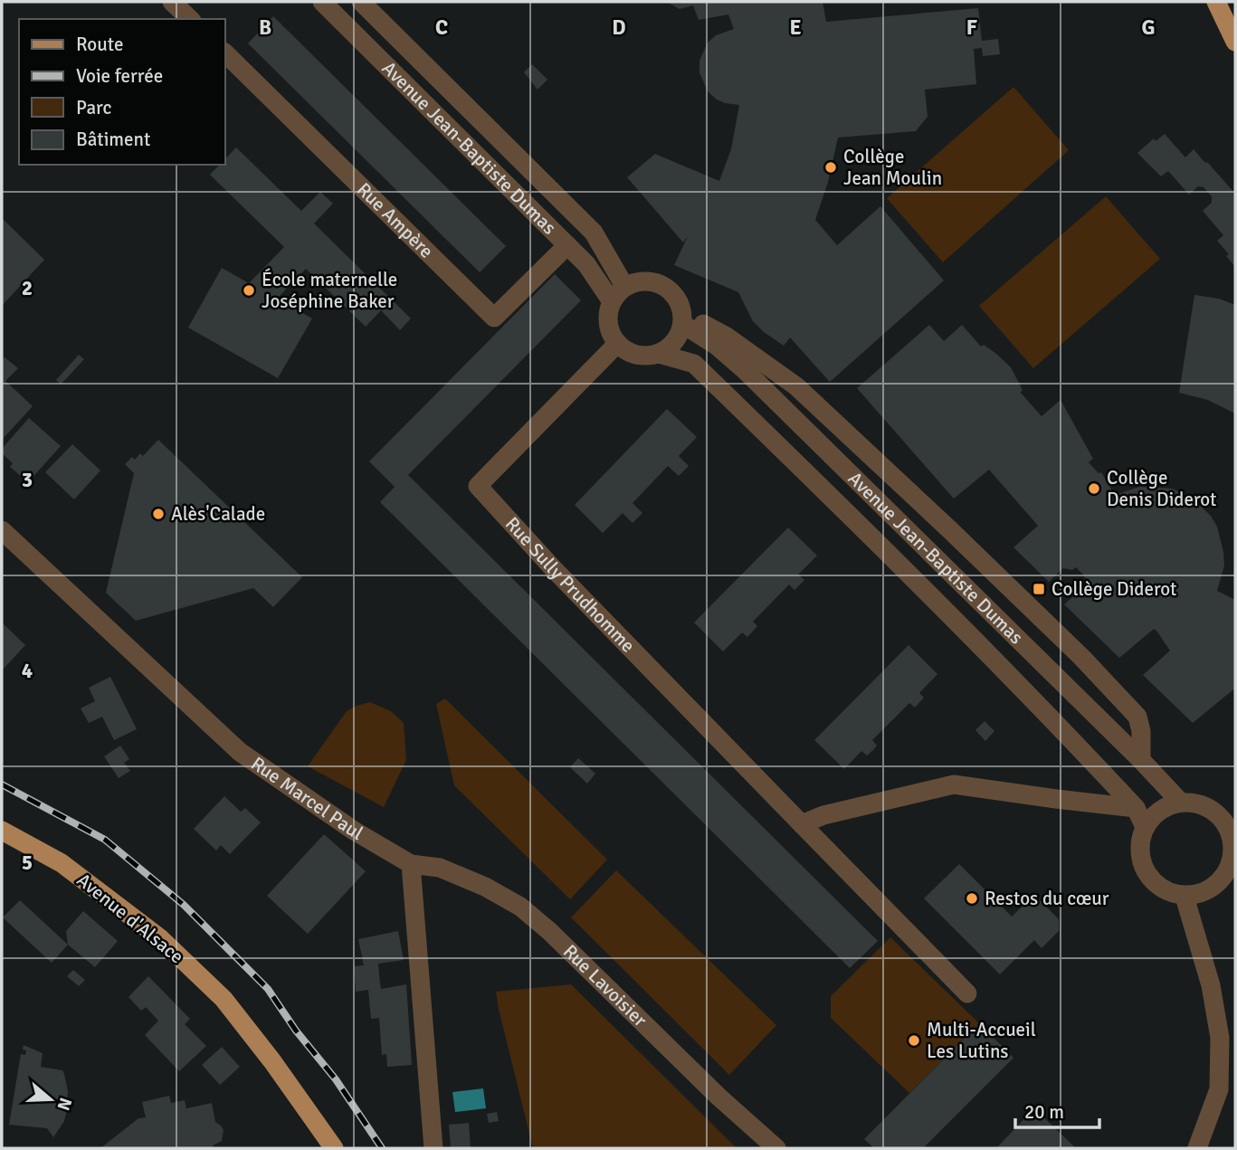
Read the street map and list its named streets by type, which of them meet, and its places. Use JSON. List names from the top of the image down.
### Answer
{
  "streets": {
    "main road": ["Avenue d'Alsace"],
    "street": [
      "Avenue Jean-Baptiste Dumas",
      "Rue Ampère",
      "Rue Sully Prudhomme",
      "Rue Marcel Paul",
      "Rue Lavoisier"
    ]
  },
  "crossings": [
    ["Avenue Jean-Baptiste Dumas", "Rue Ampère"],
    ["Avenue Jean-Baptiste Dumas", "Rue Sully Prudhomme"],
    ["Rue Marcel Paul", "Rue Lavoisier"]
  ],
  "places": {
    "other": [
      "Collège Jean Moulin",
      "École maternelle Joséphine Baker",
      "Collège Denis Diderot",
      "Alès'Calade",
      "Restos du cœur",
      "Multi-Accueil Les Lutins"
    ],
    "transit": ["Collège Diderot"]
  },
  "legend": [
    "Route",
    "Voie ferrée",
    "Parc",
    "Bâtiment"
  ],
  "scale_bar": "20 m",
  "north": "right",
  "grid": {
    "columns": [
      "B",
      "C",
      "D",
      "E",
      "F",
      "G"
    ],
    "rows": [
      "2",
      "3",
      "4",
      "5"
    ]
  }
}
